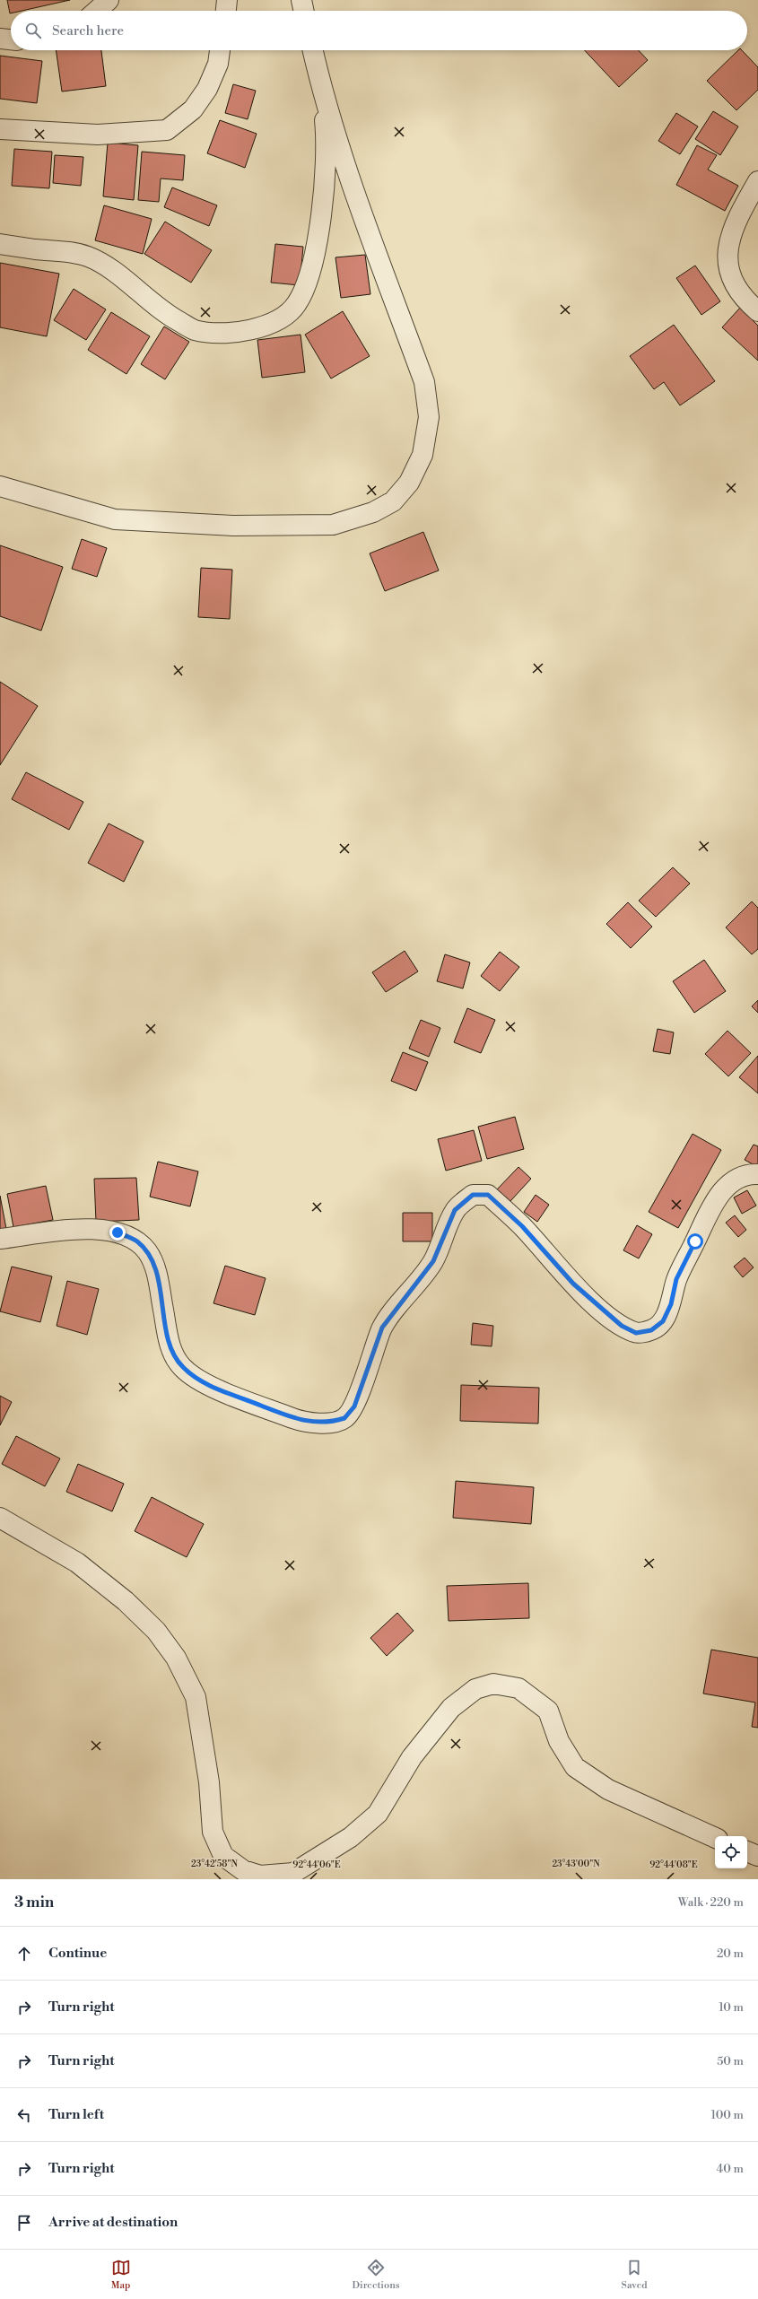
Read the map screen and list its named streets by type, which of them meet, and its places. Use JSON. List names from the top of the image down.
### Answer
{
  "page": {
    "search": "Search here",
    "heading": ["3 min", "Walk · 220 m"],
    "list": [
      ["Continue", "20 m"],
      ["Turn right", "10 m"],
      ["Turn right", "50 m"],
      ["Turn left", "100 m"],
      ["Turn right", "40 m"],
      "Arrive at destination"
    ],
    "nav": ["Map", "Directions", "Saved"]
  },
  "coordinates": [
    "23°42'58\"N",
    "23°43'00\"N",
    "92°44'06\"E",
    "92°44'08\"E"
  ]
}
